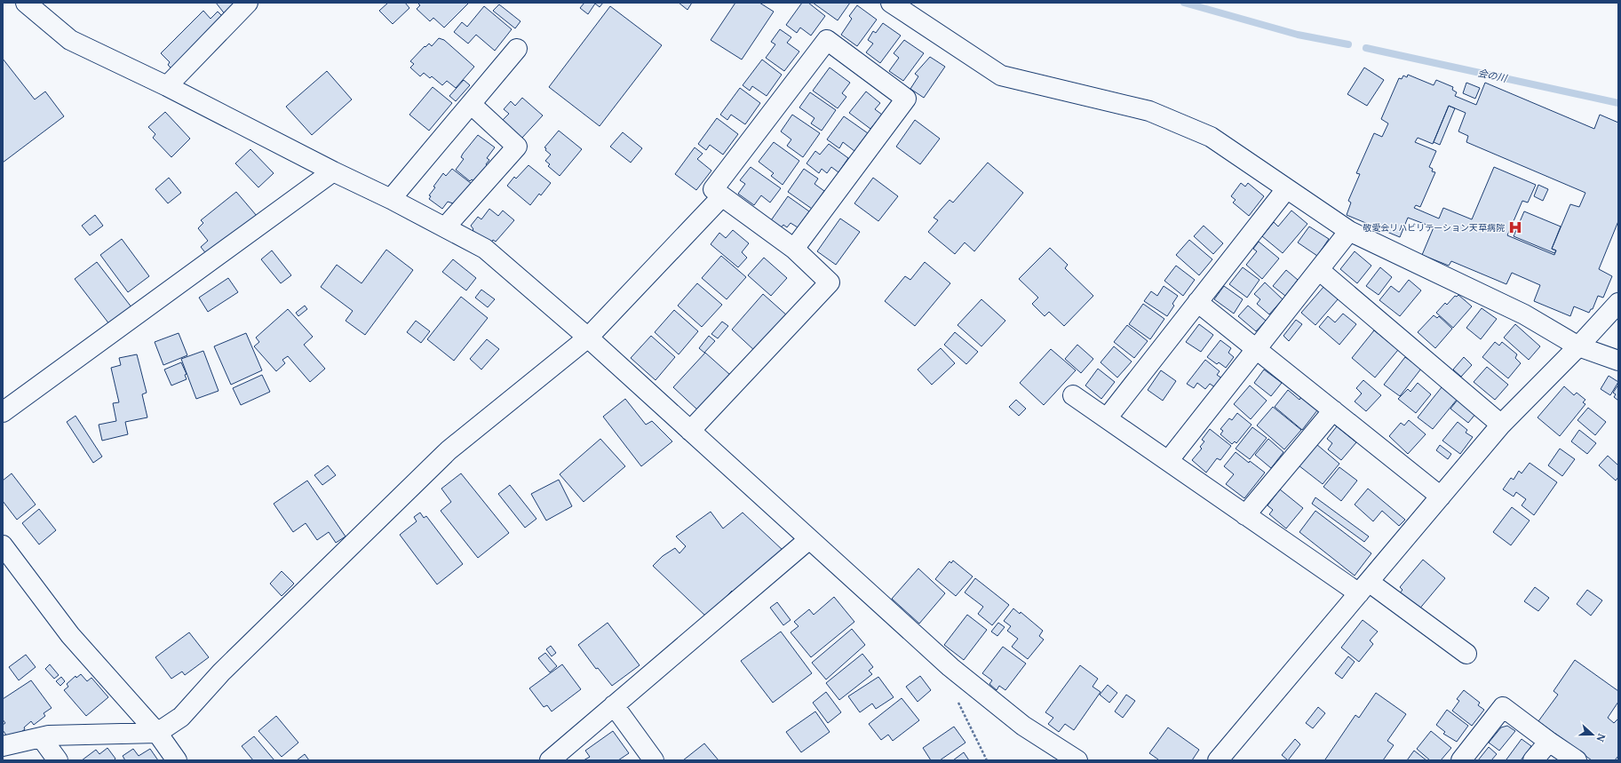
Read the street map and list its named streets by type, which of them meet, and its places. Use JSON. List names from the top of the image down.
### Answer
{
  "water": ["会の川"],
  "places": {
    "hospital": ["敬愛会リハビリテーション天草病院"]
  },
  "north": "right"
}
